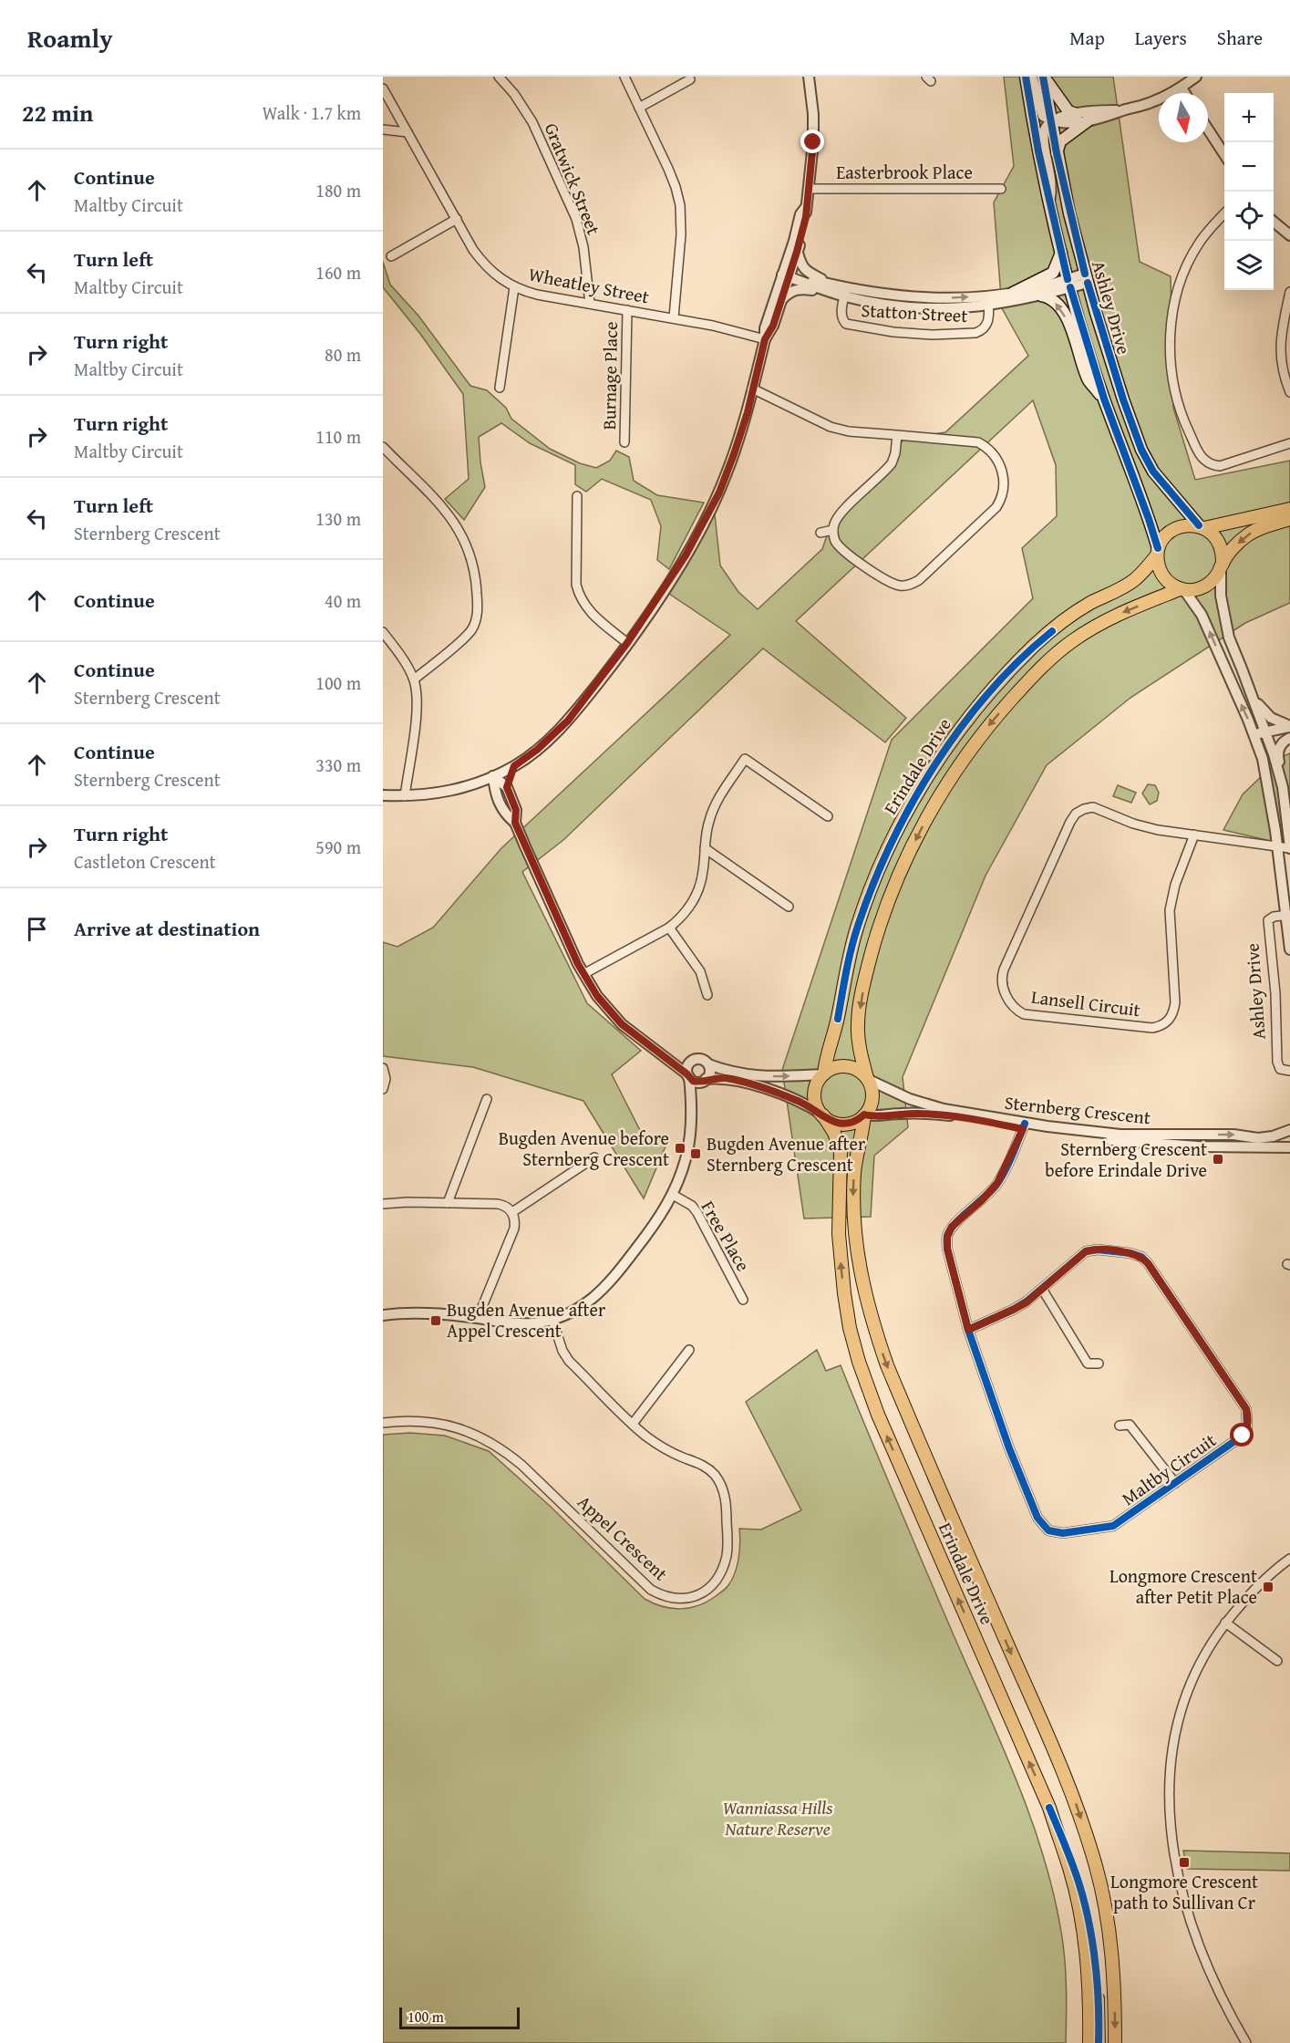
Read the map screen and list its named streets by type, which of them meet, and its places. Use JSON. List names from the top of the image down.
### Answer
{
  "streets": {
    "main road": ["Ashley Drive", "Erindale Drive"],
    "street": [
      "Easterbrook Place",
      "Gratwick Street",
      "Wheatley Street",
      "Statton Street",
      "Burnage Place",
      "Lansell Circuit",
      "Sternberg Crescent",
      "Free Place",
      "Maltby Circuit",
      "Appel Crescent"
    ]
  },
  "crossings": [
    ["Gratwick Street", "Wheatley Street"],
    ["Wheatley Street", "Burnage Place"],
    ["Ashley Drive", "Statton Street"],
    ["Ashley Drive", "Erindale Drive"],
    ["Ashley Drive", "Lansell Circuit"],
    ["Erindale Drive", "Sternberg Crescent"],
    ["Sternberg Crescent", "Maltby Circuit"]
  ],
  "parks": ["Wanniassa Hills Nature Reserve"],
  "places": {
    "transit": [
      "Bugden Avenue before Sternberg Crescent",
      "Bugden Avenue after Sternberg Crescent",
      "Sternberg Crescent before Erindale Drive",
      "Bugden Avenue after Appel Crescent",
      "Longmore Crescent after Petit Place",
      "Longmore Crescent path to Sullivan Cr"
    ]
  },
  "scale_bar": "100 m",
  "north": "bottom",
  "page": {
    "header": "Roamly",
    "nav": ["Map", "Layers", "Share"],
    "heading": ["22 min", "Walk · 1.7 km"],
    "map_buttons": ["+", "−"],
    "list": [
      ["Continue", "Maltby Circuit", "180 m"],
      ["Turn left", "Maltby Circuit", "160 m"],
      ["Turn right", "Maltby Circuit", "80 m"],
      ["Turn right", "Maltby Circuit", "110 m"],
      ["Turn left", "Sternberg Crescent", "130 m"],
      ["Continue", "40 m"],
      ["Continue", "Sternberg Crescent", "100 m"],
      ["Continue", "Sternberg Crescent", "330 m"],
      ["Turn right", "Castleton Crescent", "590 m"],
      "Arrive at destination"
    ],
    "scale": "100 m"
  }
}
